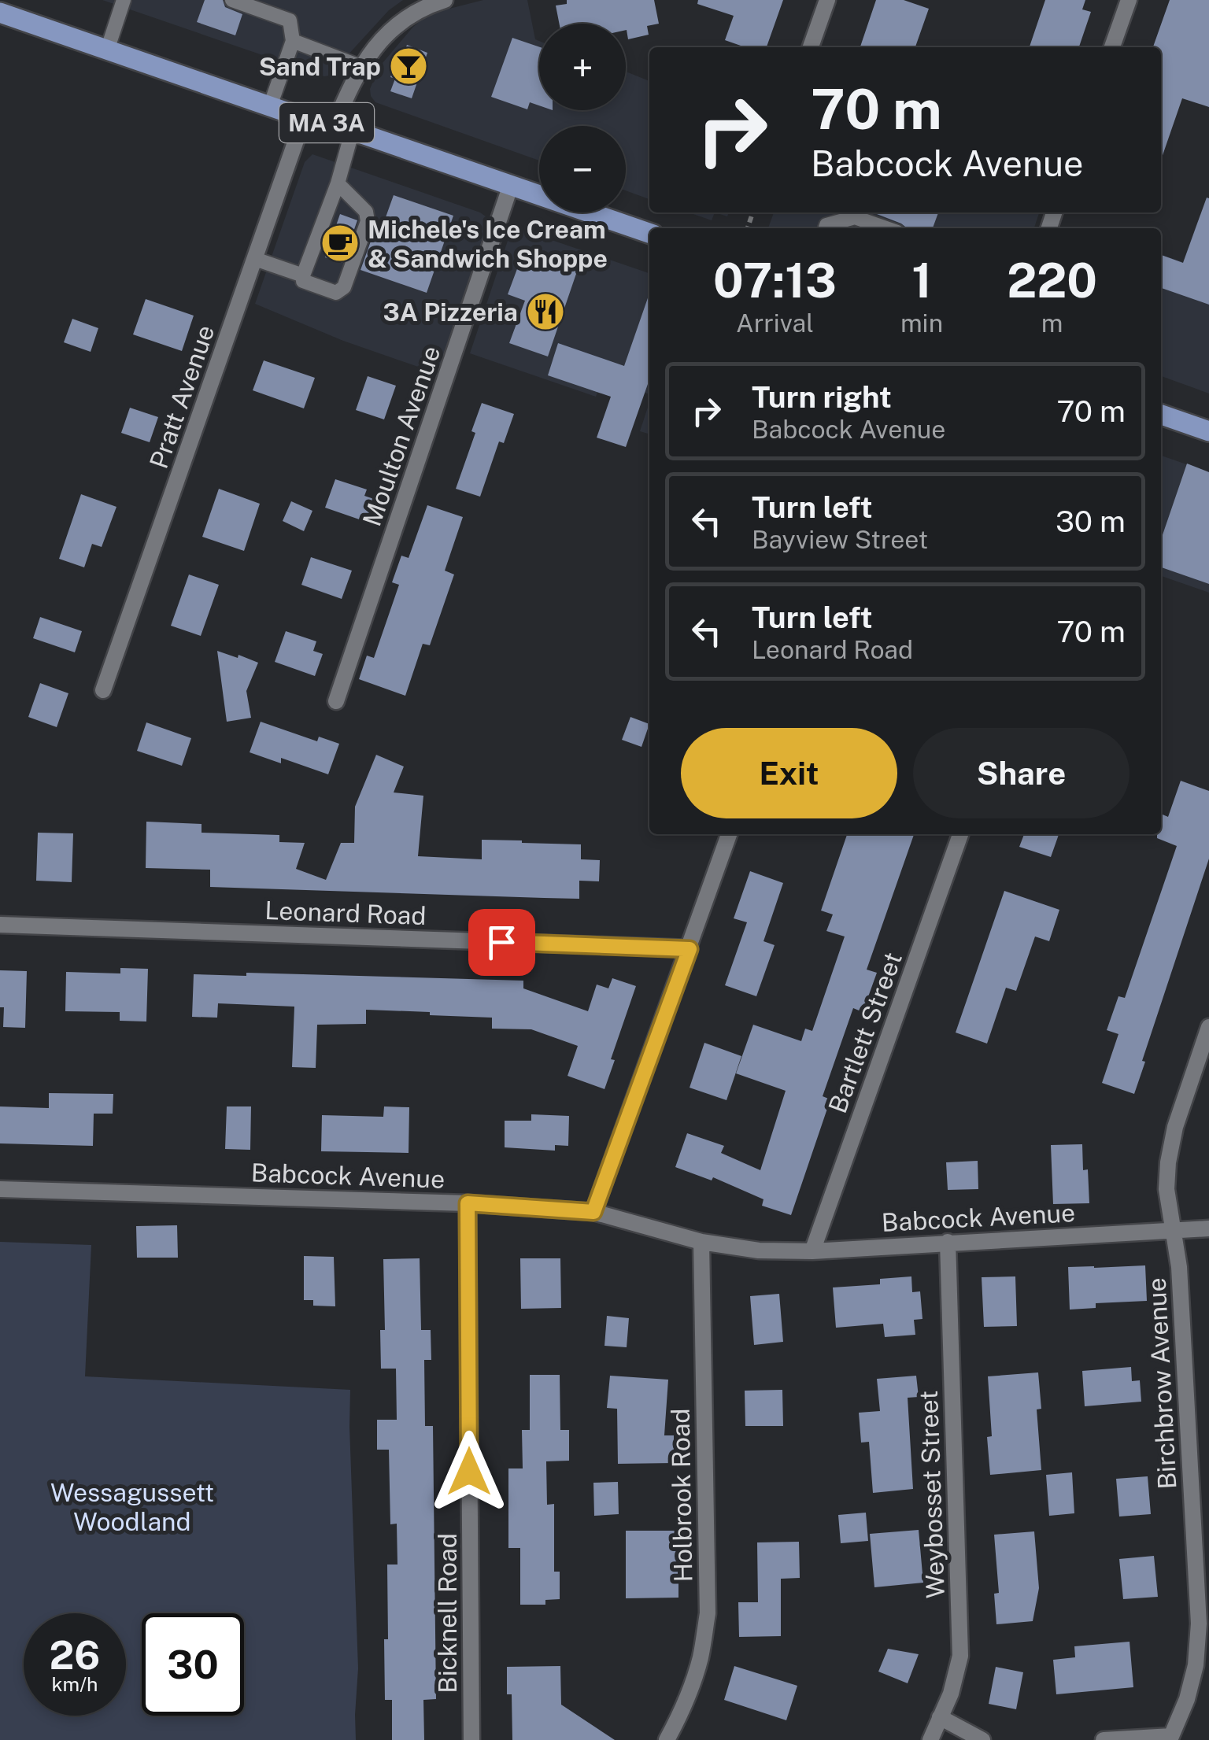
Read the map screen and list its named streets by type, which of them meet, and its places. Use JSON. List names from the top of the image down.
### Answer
{
  "streets": {
    "main road": ["MA 3A"],
    "street": [
      "Pratt Avenue",
      "Moulton Avenue",
      "Leonard Road",
      "Bartlett Street",
      "Babcock Avenue",
      "Birchbrow Avenue",
      "Weybosset Street",
      "Holbrook Road",
      "Bicknell Road"
    ]
  },
  "crossings": [
    ["MA 3A", "Pratt Avenue"],
    ["MA 3A", "Moulton Avenue"],
    ["Bartlett Street", "Babcock Avenue"],
    ["Babcock Avenue", "Birchbrow Avenue"],
    ["Babcock Avenue", "Weybosset Street"],
    ["Babcock Avenue", "Holbrook Road"],
    ["Babcock Avenue", "Bicknell Road"]
  ],
  "parks": ["Wessagussett Woodland"],
  "places": {
    "bar": ["Sand Trap"],
    "cafe": ["Michele's Ice Cream & Sandwich Shoppe"],
    "restaurant": ["3A Pizzeria"]
  },
  "page": {
    "map_buttons": ["+", "−"],
    "turn": ["70 m", "Babcock Avenue"],
    "eta": [
      "07:13",
      "Arrival",
      "1",
      "min",
      "220",
      "m"
    ],
    "list": [
      {
        "name": "Turn right",
        "note": "Babcock Avenue",
        "value": "70 m"
      },
      {
        "name": "Turn left",
        "note": "Bayview Street",
        "value": "30 m"
      },
      {
        "name": "Turn left",
        "note": "Leonard Road",
        "value": "70 m"
      }
    ],
    "buttons": ["Exit", "Share"],
    "speed": "26 km/h",
    "limit": "30"
  }
}
